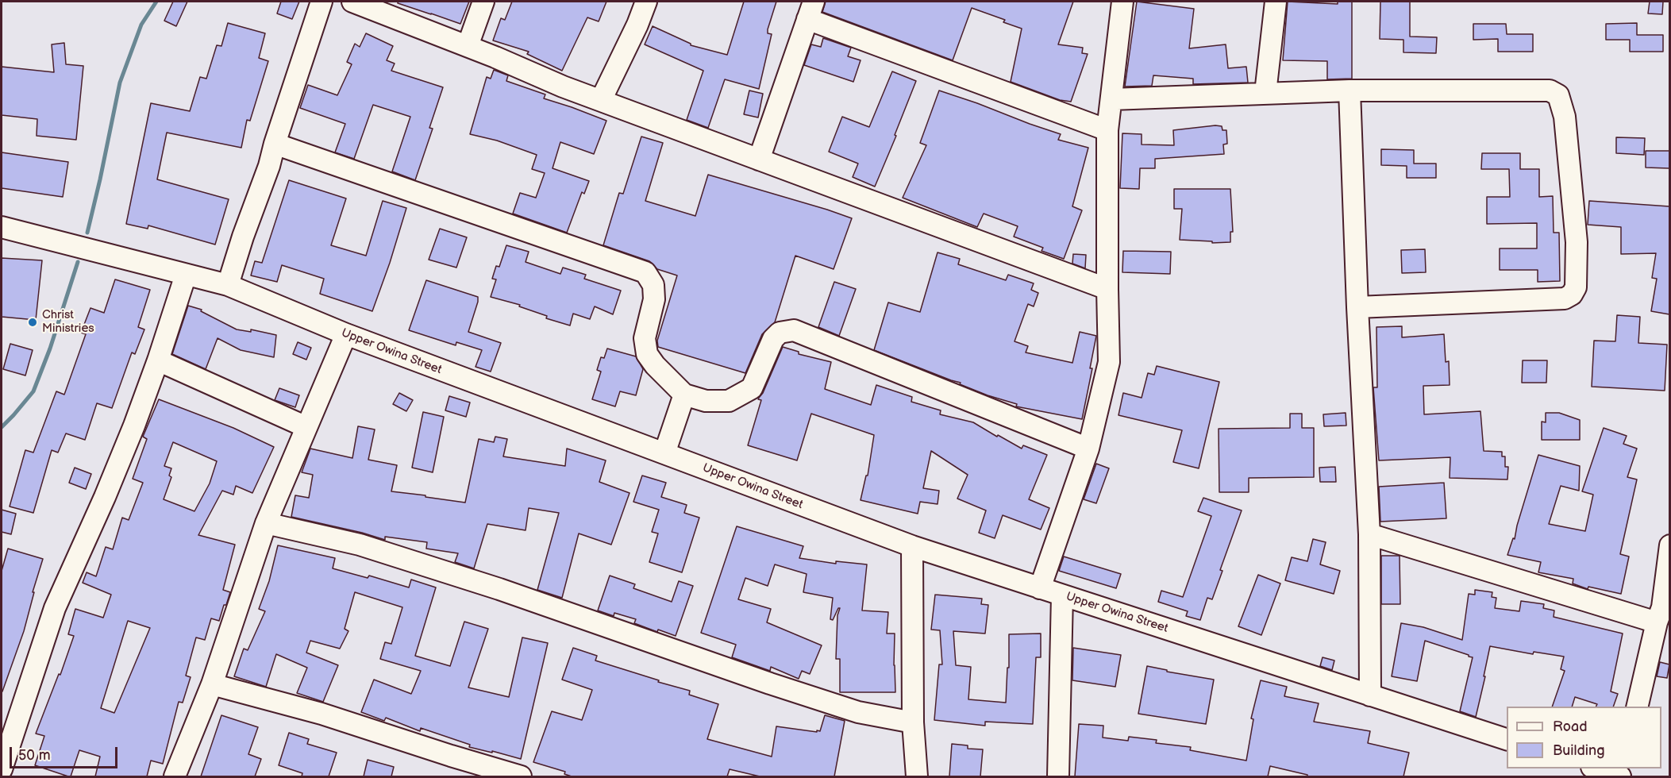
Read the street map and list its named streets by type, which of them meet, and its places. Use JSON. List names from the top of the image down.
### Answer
{
  "streets": {
    "street": ["Upper Owina Street"]
  },
  "places": ["Christ Ministries"],
  "legend": ["Road", "Building"],
  "scale_bar": "50 m"
}
